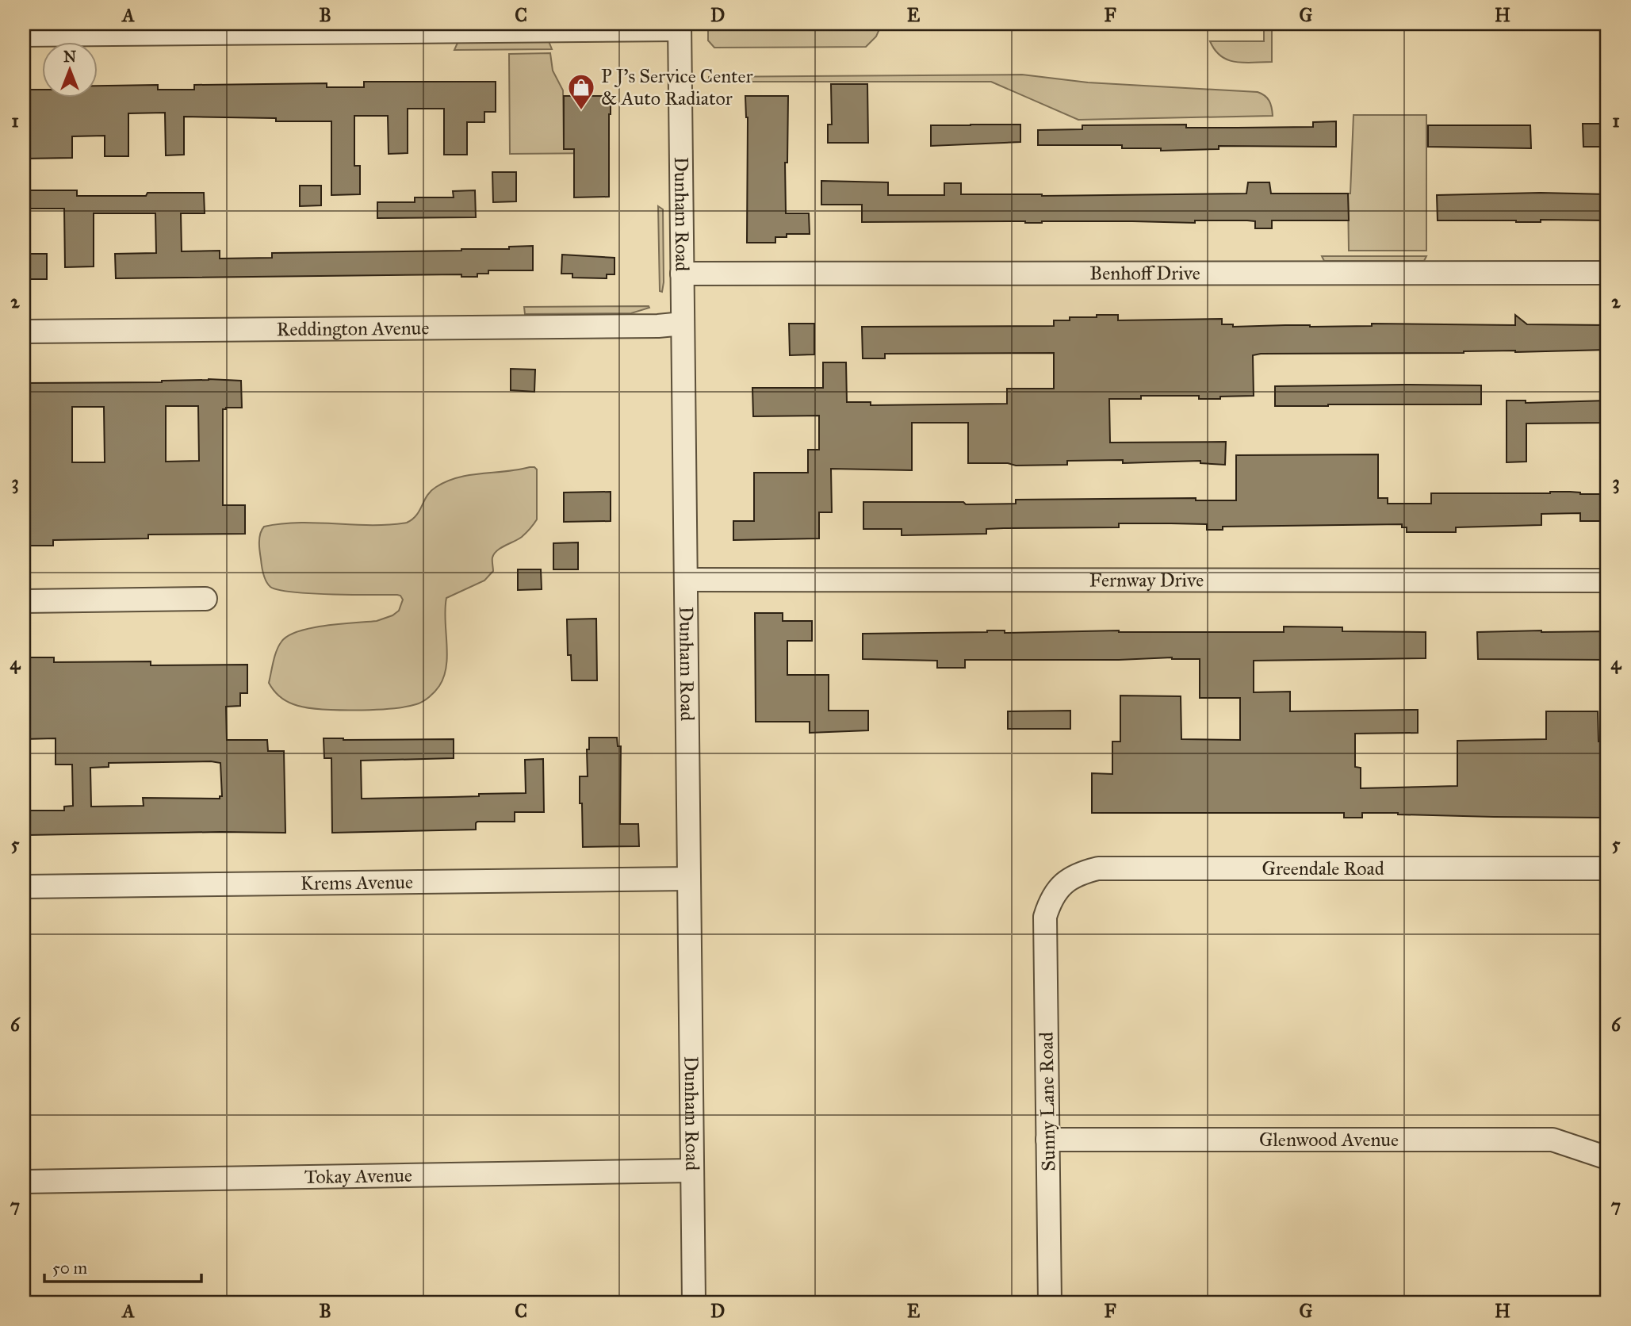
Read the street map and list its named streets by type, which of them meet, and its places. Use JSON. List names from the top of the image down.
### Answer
{
  "streets": {
    "street": [
      "Dunham Road",
      "Benhoff Drive",
      "Reddington Avenue",
      "Fernway Drive",
      "Greendale Road",
      "Krems Avenue",
      "Sunny Lane Road",
      "Glenwood Avenue",
      "Tokay Avenue"
    ]
  },
  "crossings": [
    ["Dunham Road", "Benhoff Drive"],
    ["Dunham Road", "Reddington Avenue"],
    ["Dunham Road", "Fernway Drive"],
    ["Dunham Road", "Krems Avenue"],
    ["Dunham Road", "Tokay Avenue"],
    ["Greendale Road", "Sunny Lane Road"],
    ["Sunny Lane Road", "Glenwood Avenue"]
  ],
  "places": {
    "shop": ["P J’s Service Center & Auto Radiator"]
  },
  "scale_bar": "50 m",
  "north": "top",
  "grid": {
    "columns": [
      "A",
      "B",
      "C",
      "D",
      "E",
      "F",
      "G",
      "H"
    ],
    "rows": [
      "1",
      "2",
      "3",
      "4",
      "5",
      "6",
      "7"
    ]
  }
}
